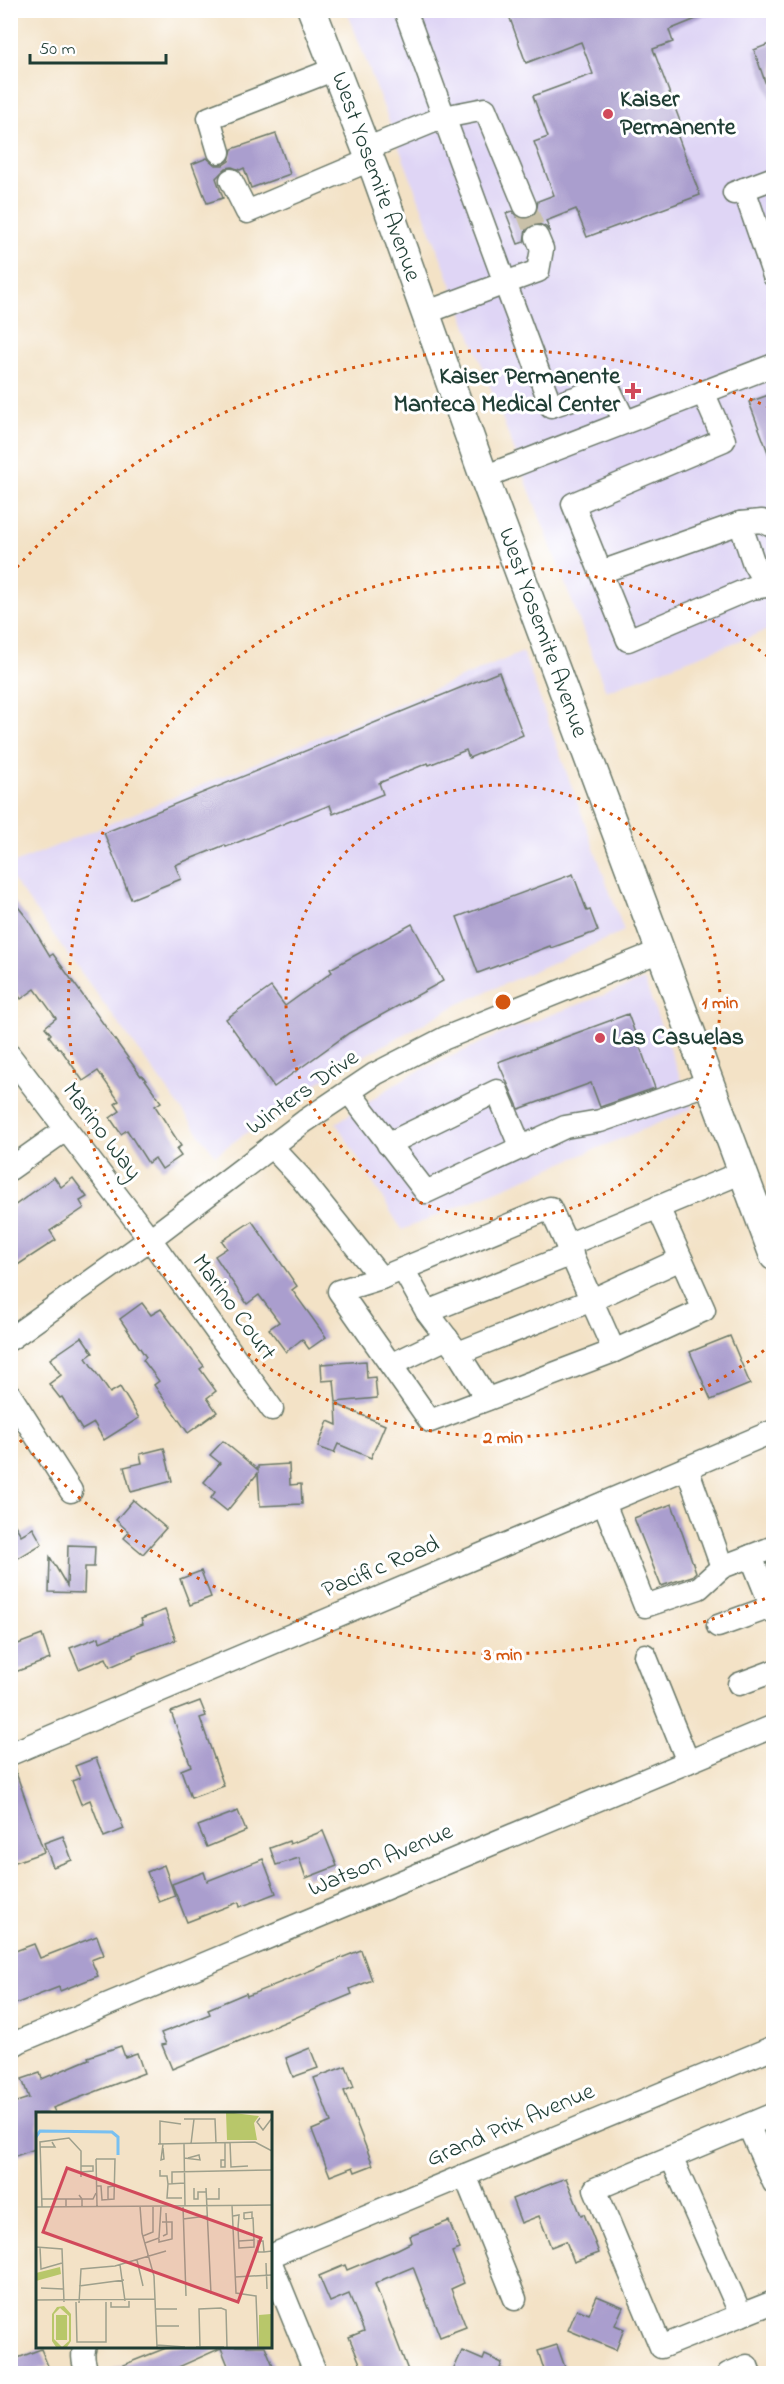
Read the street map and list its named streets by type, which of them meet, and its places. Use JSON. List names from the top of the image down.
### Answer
{
  "streets": {
    "main road": ["West Yosemite Avenue"],
    "street": [
      "Winters Drive",
      "Marino Way",
      "Marino Court",
      "Pacific Road",
      "Watson Avenue",
      "Grand Prix Avenue"
    ]
  },
  "crossings": [
    ["West Yosemite Avenue", "Winters Drive"],
    ["Winters Drive", "Marino Way"],
    ["Winters Drive", "Marino Court"],
    ["Marino Way", "Marino Court"]
  ],
  "places": {
    "other": ["Kaiser Permanente", "Las Casuelas"],
    "health": ["Kaiser Permanente Manteca Medical Center"]
  },
  "scale_bar": "50 m",
  "rings": ["1 min", "2 min", "3 min"]
}
